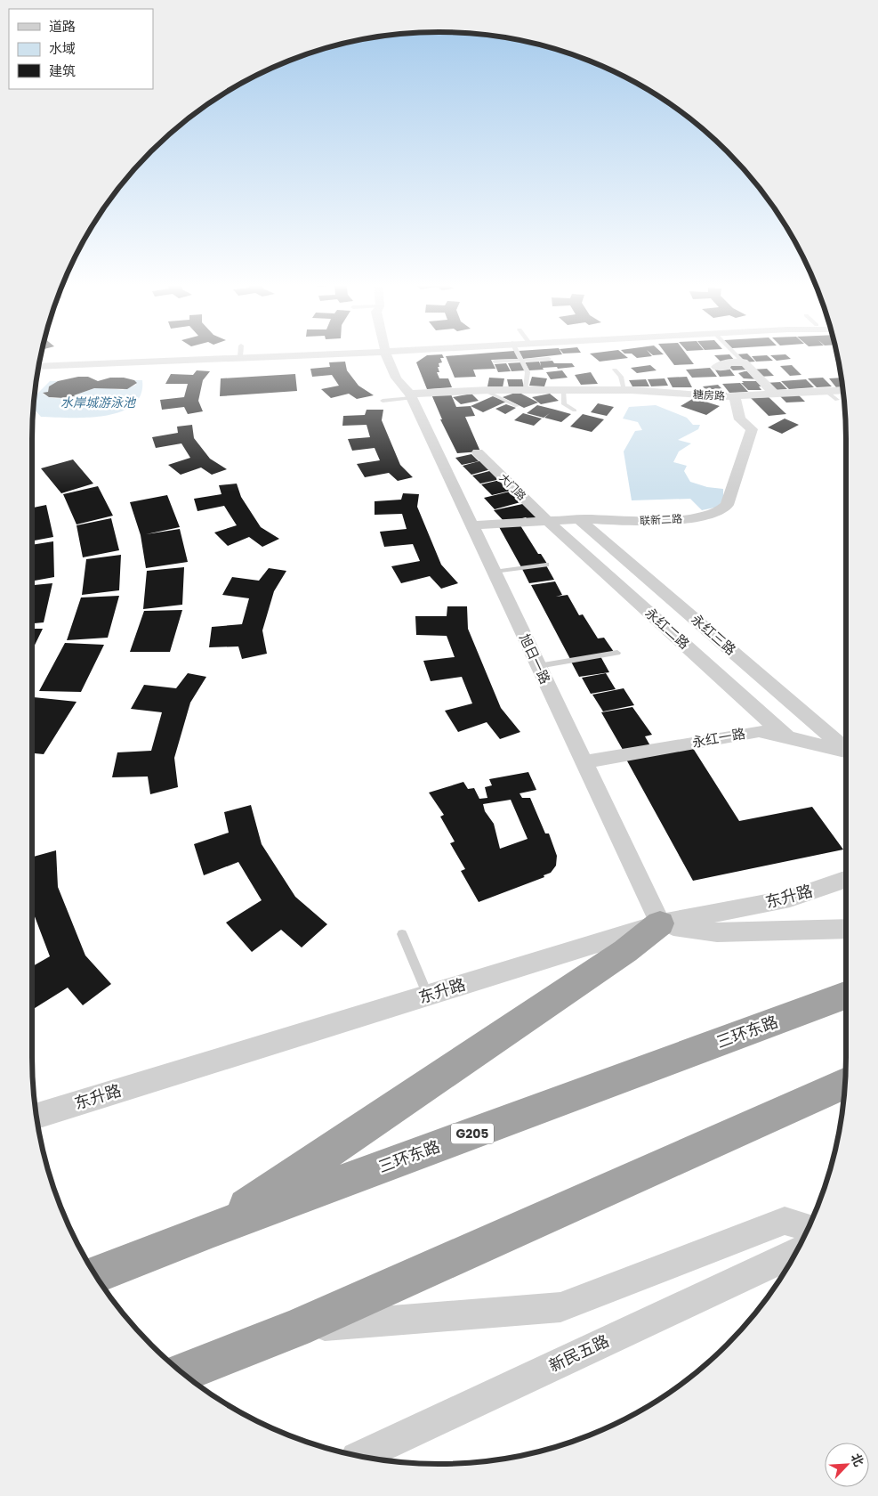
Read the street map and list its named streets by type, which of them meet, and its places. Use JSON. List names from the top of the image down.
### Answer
{
  "streets": {
    "highway": ["三环东路", "G205"],
    "street": [
      "糖房路",
      "大门路",
      "联新二路",
      "永红二路",
      "永红三路",
      "旭日一路",
      "永红一路",
      "东升路",
      "新民五路"
    ]
  },
  "crossings": [
    ["糖房路", "联新二路"],
    ["糖房路", "旭日一路"],
    ["大门路", "联新二路"],
    ["大门路", "永红二路"],
    ["联新二路", "永红二路"],
    ["联新二路", "永红三路"],
    ["联新二路", "旭日一路"],
    ["永红二路", "永红一路"],
    ["旭日一路", "永红一路"],
    ["旭日一路", "东升路"]
  ],
  "water": ["水岸城游泳池"],
  "legend": ["道路", "水域", "建筑"],
  "north": "top right"
}
